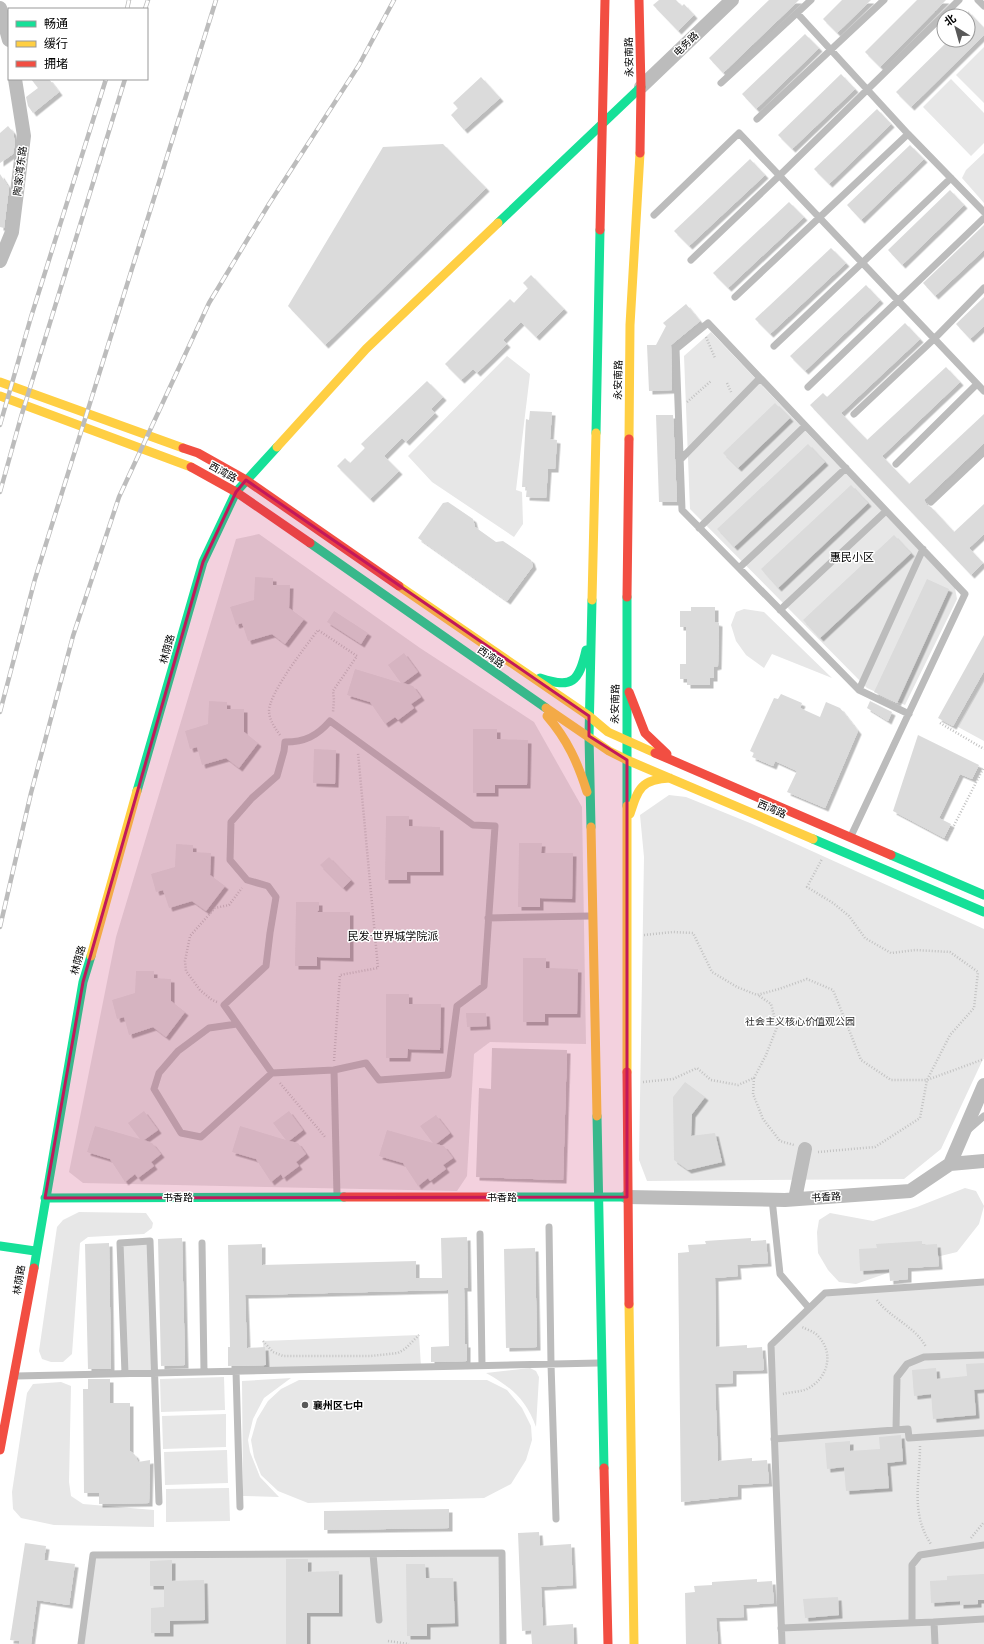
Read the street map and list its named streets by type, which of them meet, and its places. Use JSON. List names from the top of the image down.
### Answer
{
  "streets": {
    "main road": [
      "永安南路",
      "西湾路",
      "林荫路",
      "书香路"
    ],
    "street": ["电务路", "陶家湾东路"]
  },
  "crossings": [
    ["电务路", "永安南路"],
    ["电务路", "林荫路"],
    ["永安南路", "西湾路"],
    ["永安南路", "林荫路"],
    ["永安南路", "书香路"],
    ["西湾路", "林荫路"],
    ["林荫路", "书香路"]
  ],
  "districts": ["惠民小区", "民发·世界城学院派"],
  "parks": ["社会主义核心价值观公园"],
  "places": ["襄州区七中"],
  "legend": ["畅通", "缓行", "拥堵"],
  "north": "top left"
}
